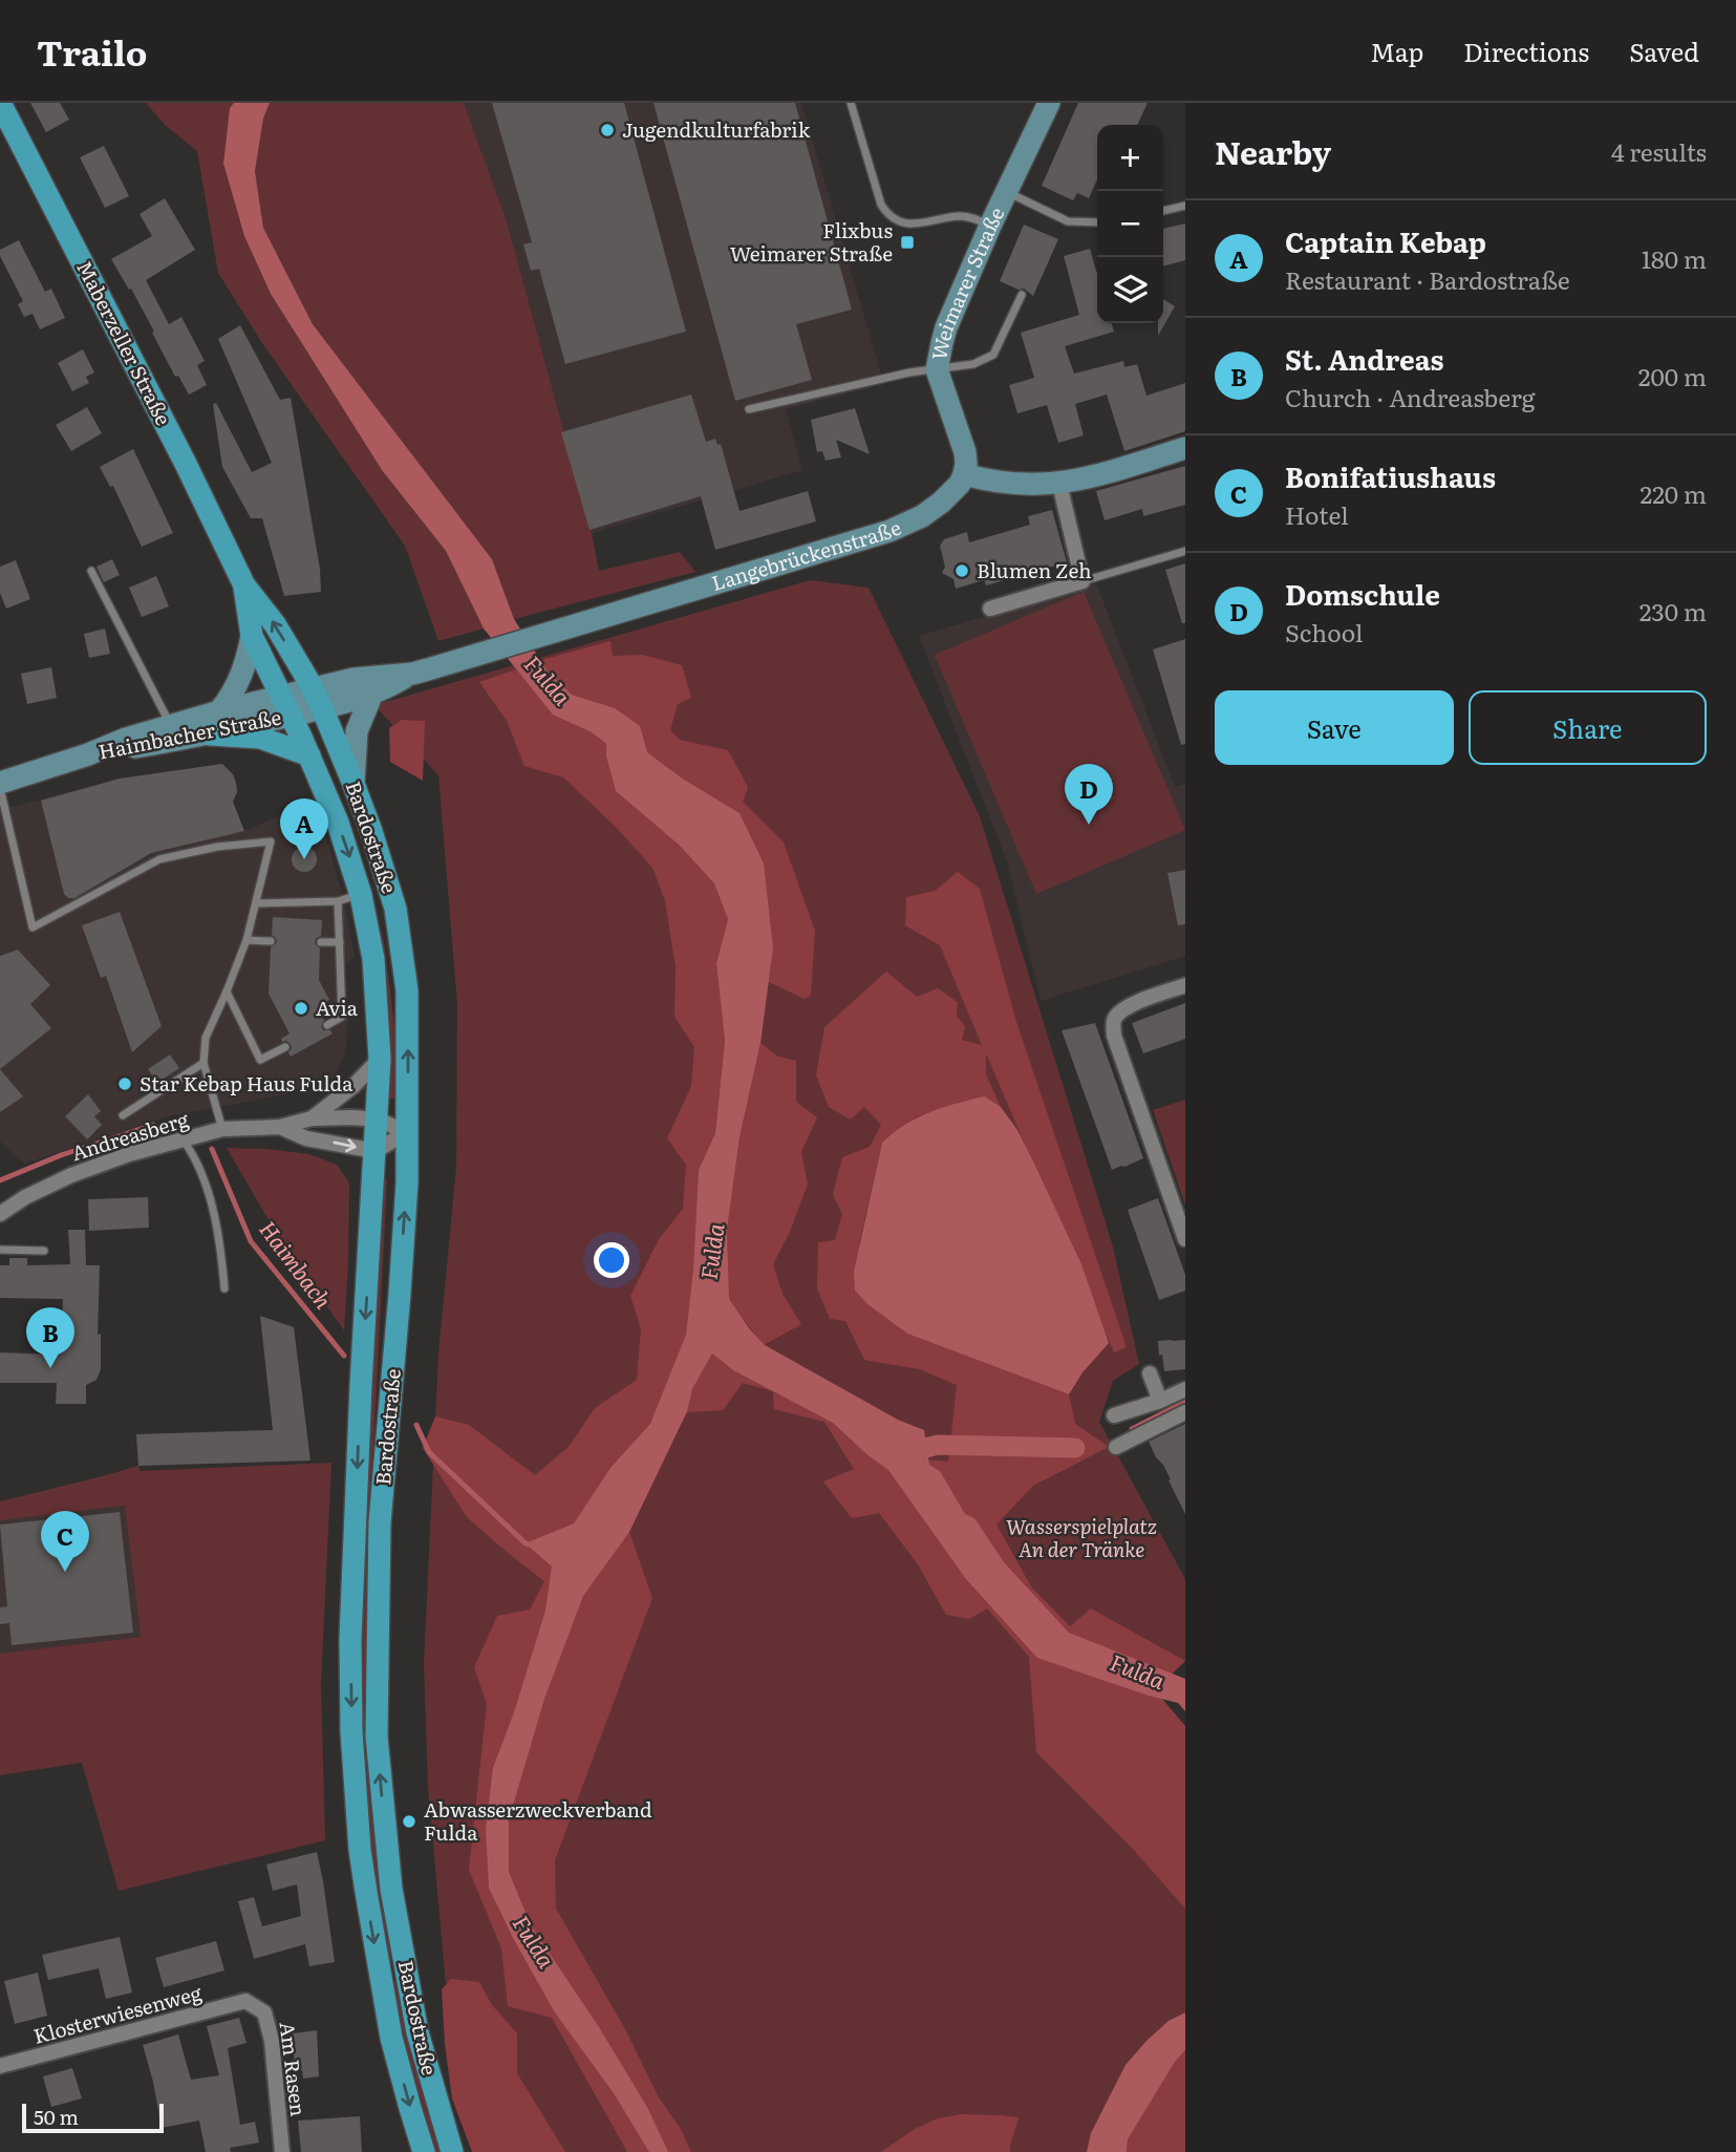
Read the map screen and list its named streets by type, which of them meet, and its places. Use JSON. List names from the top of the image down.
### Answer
{
  "streets": {
    "main road": [
      "Weimarer Straße",
      "Maberzeller Straße",
      "Langebrückenstraße",
      "Haimbacher Straße",
      "Bardostraße"
    ],
    "street": ["Andreasberg", "Klosterwiesenweg", "Am Rasen"]
  },
  "crossings": [
    ["Weimarer Straße", "Langebrückenstraße"],
    ["Maberzeller Straße", "Langebrückenstraße"],
    ["Maberzeller Straße", "Haimbacher Straße"],
    ["Maberzeller Straße", "Bardostraße"],
    ["Langebrückenstraße", "Bardostraße"],
    ["Haimbacher Straße", "Bardostraße"],
    ["Bardostraße", "Andreasberg"],
    ["Klosterwiesenweg", "Am Rasen"]
  ],
  "water": ["Fulda", "Haimbach"],
  "parks": ["Wasserspielplatz An der Tränke"],
  "places": {
    "other": [
      "Jugendkulturfabrik",
      "Blumen Zeh",
      "Avia",
      "Star Kebap Haus Fulda",
      "Abwasserzweckverband Fulda"
    ],
    "transit": ["Flixbus Weimarer Straße"]
  },
  "scale_bar": "50 m",
  "page": {
    "header": "Trailo",
    "nav": ["Map", "Directions", "Saved"],
    "heading": ["Nearby", "4 results"],
    "map_buttons": ["+", "−"],
    "list": [
      {
        "mark": "A",
        "name": "Captain Kebap",
        "note": "Restaurant · Bardostraße",
        "value": "180 m"
      },
      {
        "mark": "B",
        "name": "St. Andreas",
        "note": "Church · Andreasberg",
        "value": "200 m"
      },
      {
        "mark": "C",
        "name": "Bonifatiushaus",
        "note": "Hotel",
        "value": "220 m"
      },
      {
        "mark": "D",
        "name": "Domschule",
        "note": "School",
        "value": "230 m"
      }
    ],
    "buttons": ["Save", "Share"],
    "pins": [
      "D",
      "A",
      "B",
      "C"
    ],
    "scale": "50 m"
  }
}
